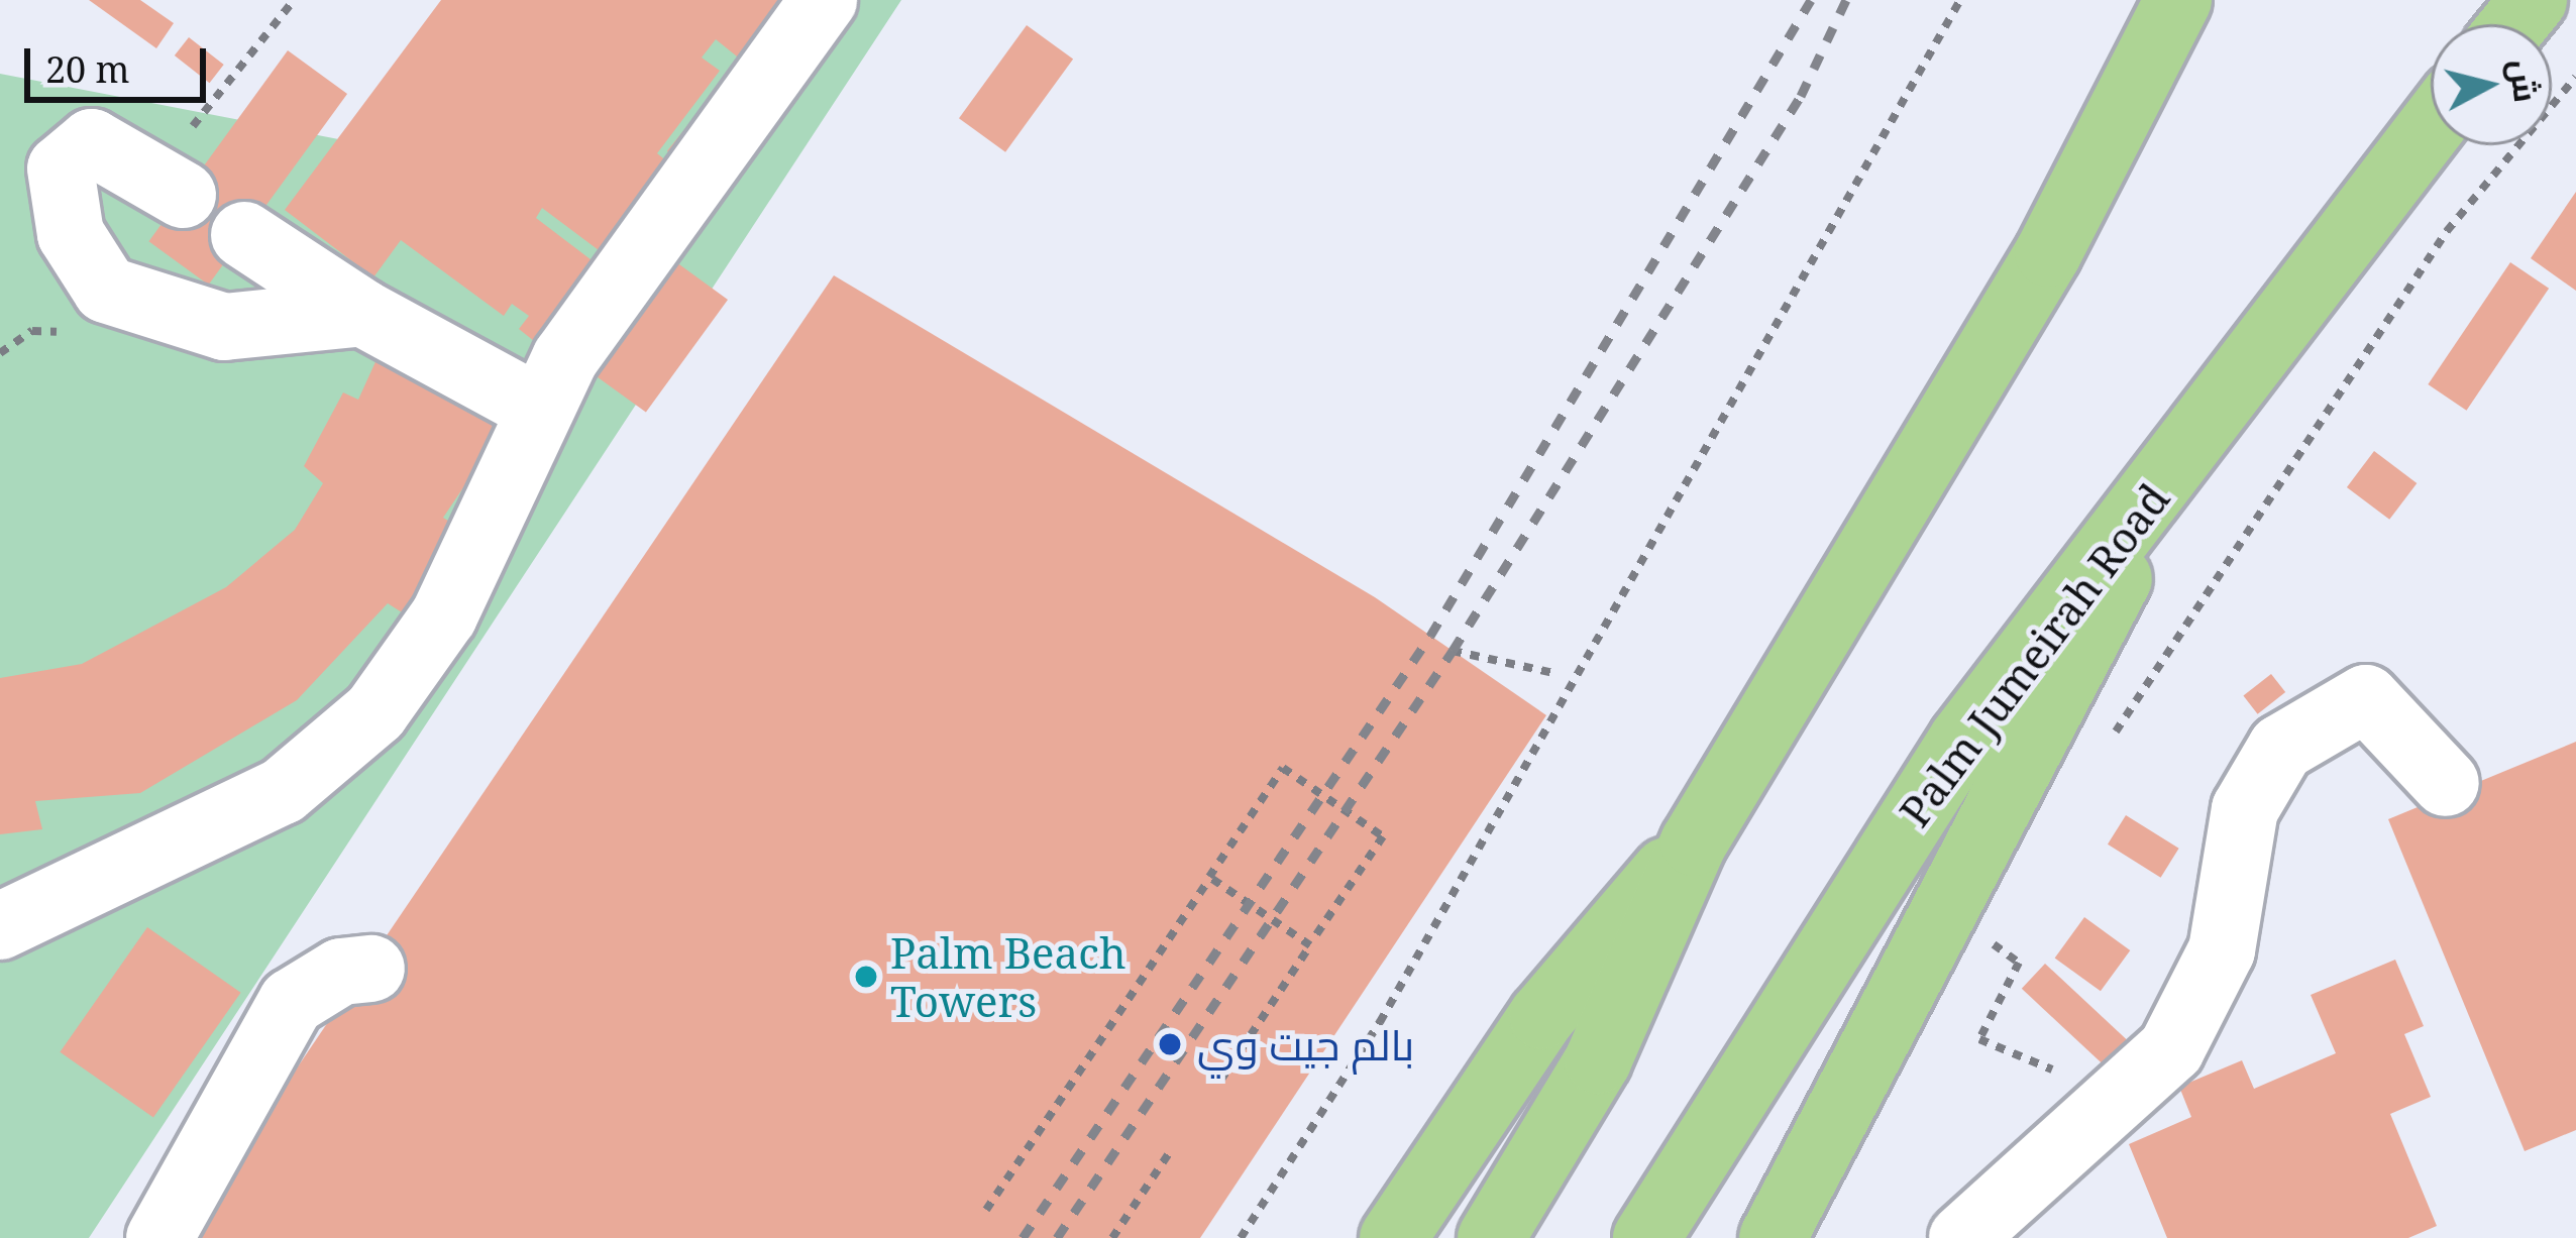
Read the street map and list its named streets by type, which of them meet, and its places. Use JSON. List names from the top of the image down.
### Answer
{
  "streets": {
    "main road": ["Palm Jumeirah Road"]
  },
  "places": ["Palm Beach Towers", "بالم جيت وي"],
  "scale_bar": "20 m",
  "north": "right"
}
